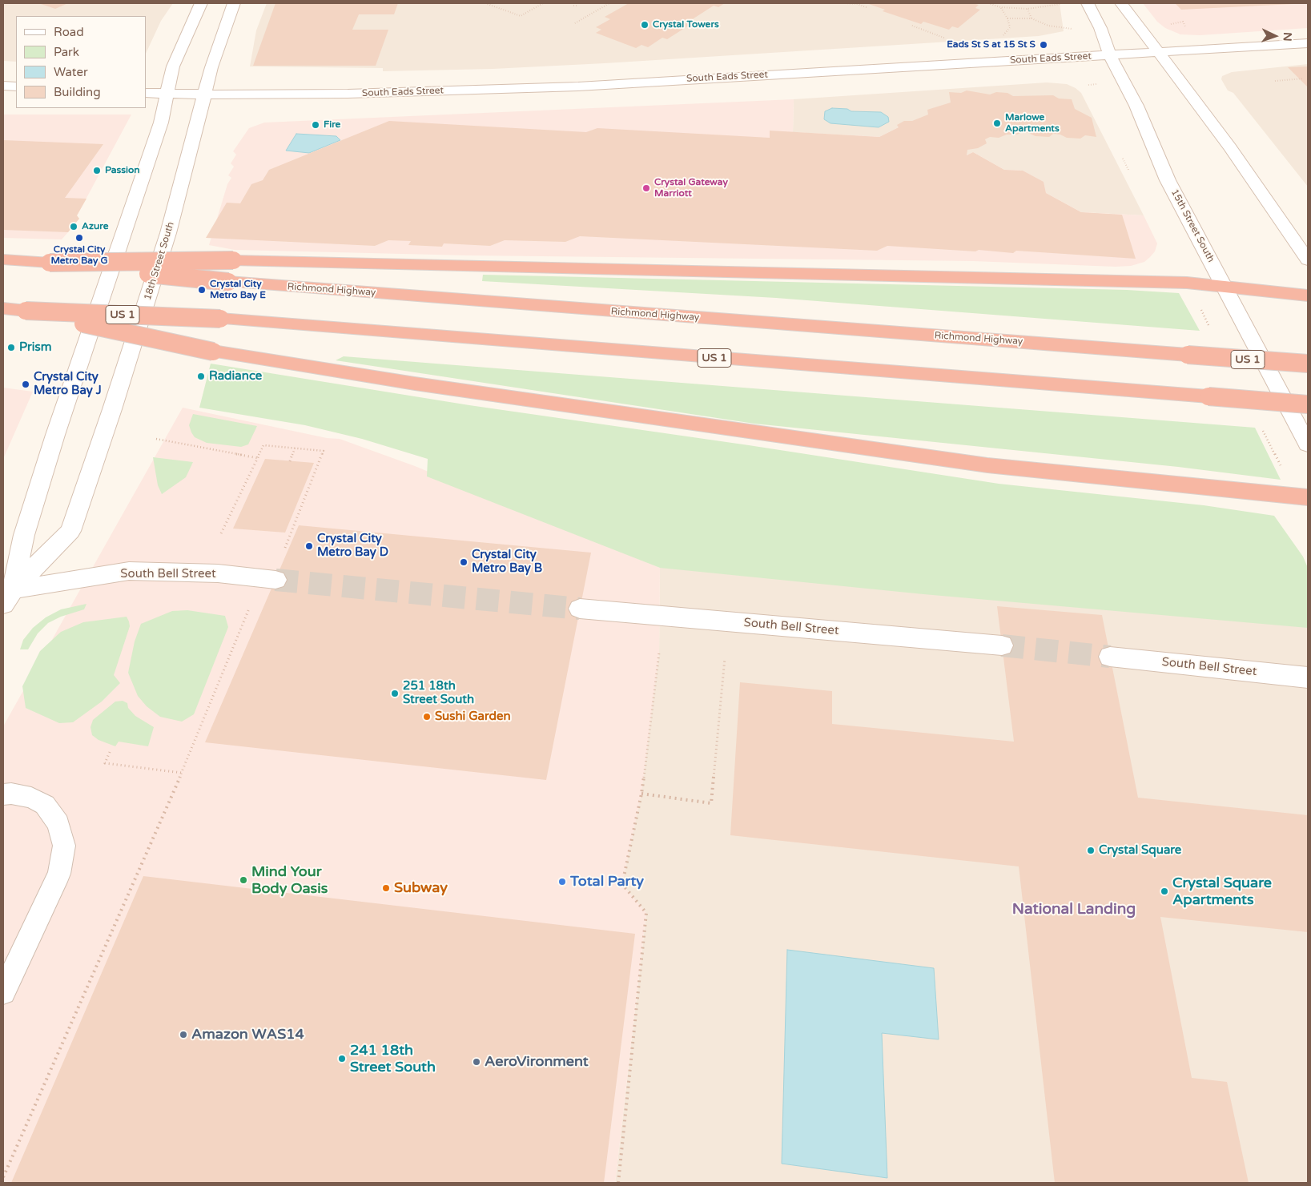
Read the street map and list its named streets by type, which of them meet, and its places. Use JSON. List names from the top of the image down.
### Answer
{
  "streets": {
    "highway": ["Richmond Highway", "US 1"],
    "street": [
      "South Eads Street",
      "15th Street South",
      "18th Street South",
      "South Bell Street"
    ]
  },
  "crossings": [
    ["South Eads Street", "15th Street South"],
    ["South Eads Street", "18th Street South"],
    ["18th Street South", "South Bell Street"]
  ],
  "districts": ["National Landing"],
  "places": [
    "Crystal Towers",
    "Eads St S at 15 St S",
    "Marlowe Apartments",
    "Fire",
    "Passion",
    "Crystal Gateway Marriott",
    "Azure",
    "Crystal City Metro Bay G",
    "Crystal City Metro Bay E",
    "Prism",
    "Radiance",
    "Crystal City Metro Bay J",
    "Crystal City Metro Bay D",
    "Crystal City Metro Bay B",
    "251 18th Street South",
    "Sushi Garden",
    "Crystal Square",
    "Mind Your Body Oasis",
    "Total Party",
    "Subway",
    "Crystal Square Apartments",
    "Amazon WAS14",
    "241 18th Street South",
    "AeroVironment"
  ],
  "legend": [
    "Road",
    "Park",
    "Water",
    "Building"
  ],
  "north": "right"
}
